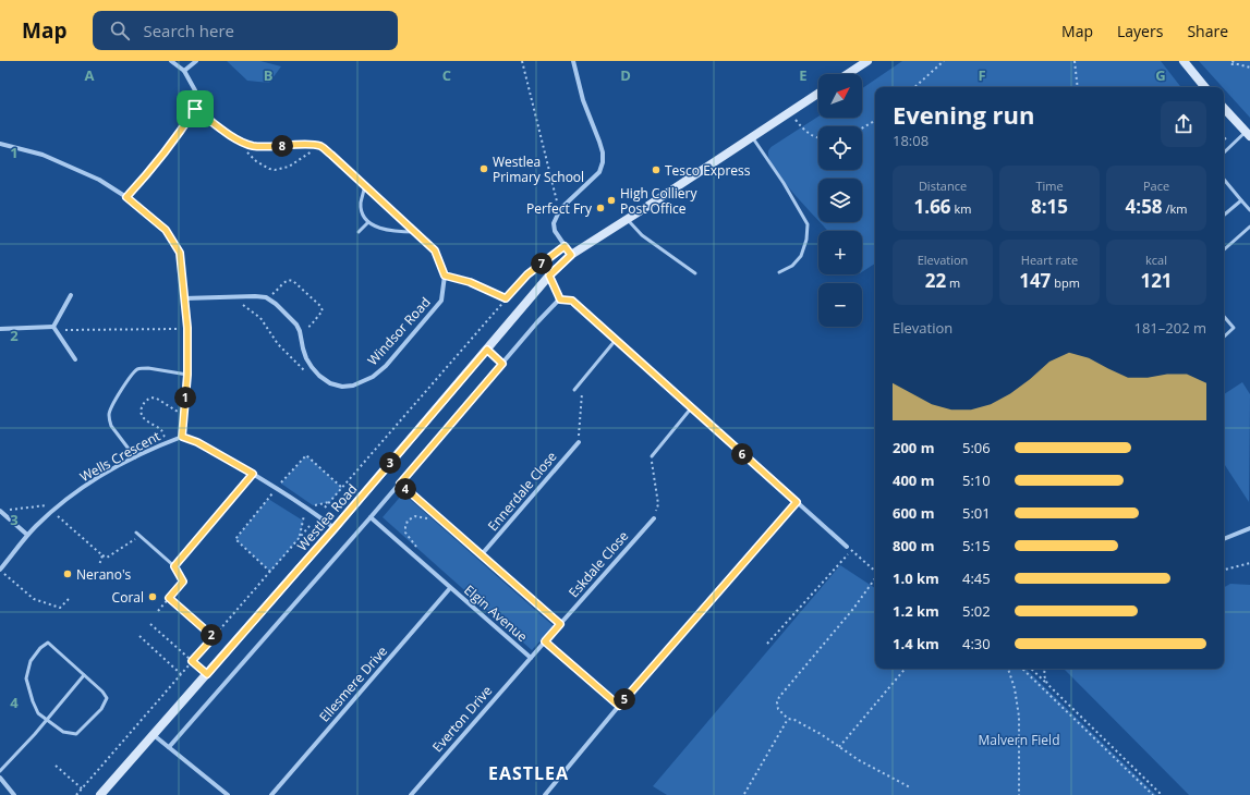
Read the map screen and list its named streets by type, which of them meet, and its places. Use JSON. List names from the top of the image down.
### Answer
{
  "streets": {
    "main road": ["Westlea Road"],
    "street": [
      "Windsor Road",
      "Wells Crescent",
      "Ennerdale Close",
      "Eskdale Close",
      "Elgin Avenue",
      "Ellesmere Drive",
      "Everton Drive"
    ]
  },
  "crossings": [
    ["Eskdale Close", "Elgin Avenue"],
    ["Elgin Avenue", "Ellesmere Drive"],
    ["Elgin Avenue", "Everton Drive"]
  ],
  "districts": ["EASTLEA"],
  "parks": ["Malvern Field"],
  "places": [
    "Westlea Primary School",
    "Tesco Express",
    "High Colliery Post Office",
    "Perfect Fry",
    "Nerano's",
    "Coral"
  ],
  "north": "top right",
  "page": {
    "header": "Map",
    "search": "Search here",
    "nav": ["Map", "Layers", "Share"],
    "map_buttons": ["+", "−"],
    "heading": ["Evening run", "18:08"],
    "pins": [
      "8",
      "7",
      "1",
      "6",
      "3",
      "4",
      "2",
      "5"
    ],
    "stats": [
      ["Distance", "1.66 km"],
      ["Time", "8:15"],
      ["Pace", "4:58 /km"],
      ["Elevation", "22 m"],
      ["Heart rate", "147 bpm"],
      ["kcal", "121"]
    ],
    "chart": ["Elevation", "181–202 m"],
    "list": [
      {
        "name": "200 m",
        "note": "5:06"
      },
      {
        "name": "400 m",
        "note": "5:10"
      },
      {
        "name": "600 m",
        "note": "5:01"
      },
      {
        "name": "800 m",
        "note": "5:15"
      },
      {
        "name": "1.0 km",
        "note": "4:45"
      },
      {
        "name": "1.2 km",
        "note": "5:02"
      },
      {
        "name": "1.4 km",
        "note": "4:30"
      }
    ]
  },
  "grid": {
    "columns": [
      "A",
      "B",
      "C",
      "D",
      "E",
      "F",
      "G"
    ],
    "rows": [
      "1",
      "2",
      "3",
      "4"
    ]
  }
}
